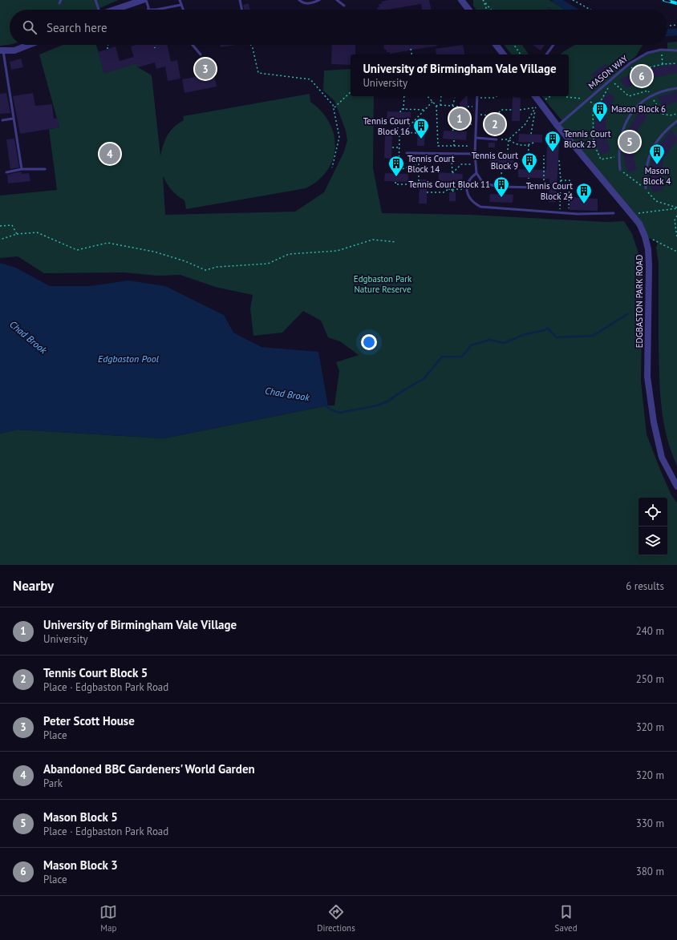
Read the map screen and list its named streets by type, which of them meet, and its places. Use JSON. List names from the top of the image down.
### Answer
{
  "streets": {
    "street": ["EDGBASTON PARK ROAD"],
    "lane": ["MASON WAY"]
  },
  "crossings": [
    ["MASON WAY", "EDGBASTON PARK ROAD"]
  ],
  "water": ["Chad Brook", "Edgbaston Pool"],
  "parks": ["Edgbaston Park Nature Reserve"],
  "places": {
    "building": [
      "Mason Block 6",
      "Tennis Court Block 16",
      "Tennis Court Block 23",
      "Mason Block 4",
      "Tennis Court Block 9",
      "Tennis Court Block 14",
      "Tennis Court Block 11",
      "Tennis Court Block 24"
    ]
  },
  "page": {
    "search": "Search here",
    "popup": ["University of Birmingham Vale Village", "University"],
    "pins": [
      "3",
      "6",
      "1",
      "2",
      "5",
      "4"
    ],
    "heading": ["Nearby", "6 results"],
    "list": [
      {
        "mark": "1",
        "name": "University of Birmingham Vale Village",
        "note": "University",
        "value": "240 m"
      },
      {
        "mark": "2",
        "name": "Tennis Court Block 5",
        "note": "Place · Edgbaston Park Road",
        "value": "250 m"
      },
      {
        "mark": "3",
        "name": "Peter Scott House",
        "note": "Place",
        "value": "320 m"
      },
      {
        "mark": "4",
        "name": "Abandoned BBC Gardeners' World Garden",
        "note": "Park",
        "value": "320 m"
      },
      {
        "mark": "5",
        "name": "Mason Block 5",
        "note": "Place · Edgbaston Park Road",
        "value": "330 m"
      },
      {
        "mark": "6",
        "name": "Mason Block 3",
        "note": "Place",
        "value": "380 m"
      }
    ],
    "nav": ["Map", "Directions", "Saved"]
  }
}
